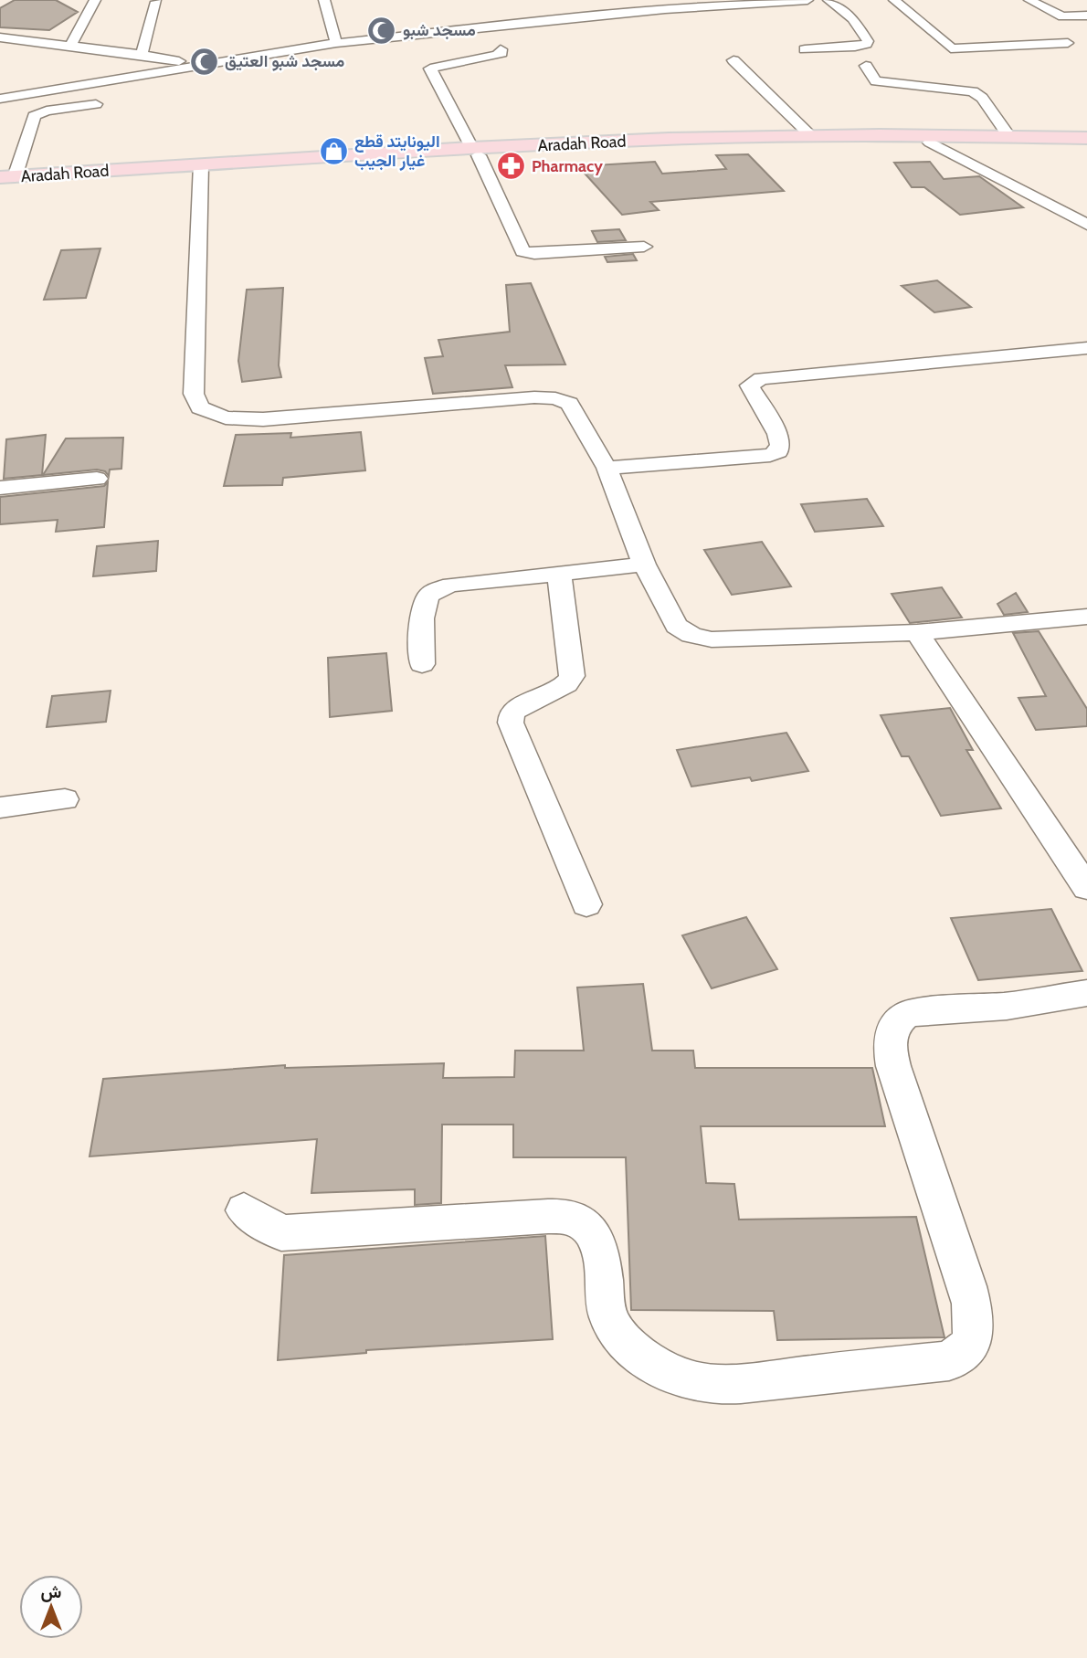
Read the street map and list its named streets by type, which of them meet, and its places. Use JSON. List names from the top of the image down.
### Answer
{
  "streets": {
    "main road": ["Aradah Road"]
  },
  "places": {
    "mosque": ["مسجد شبو", "مسجد شبو العتيق"],
    "shop": ["اليونايتد قطع غيار الجيب"],
    "pharmacy": ["Pharmacy"]
  },
  "north": "top"
}
